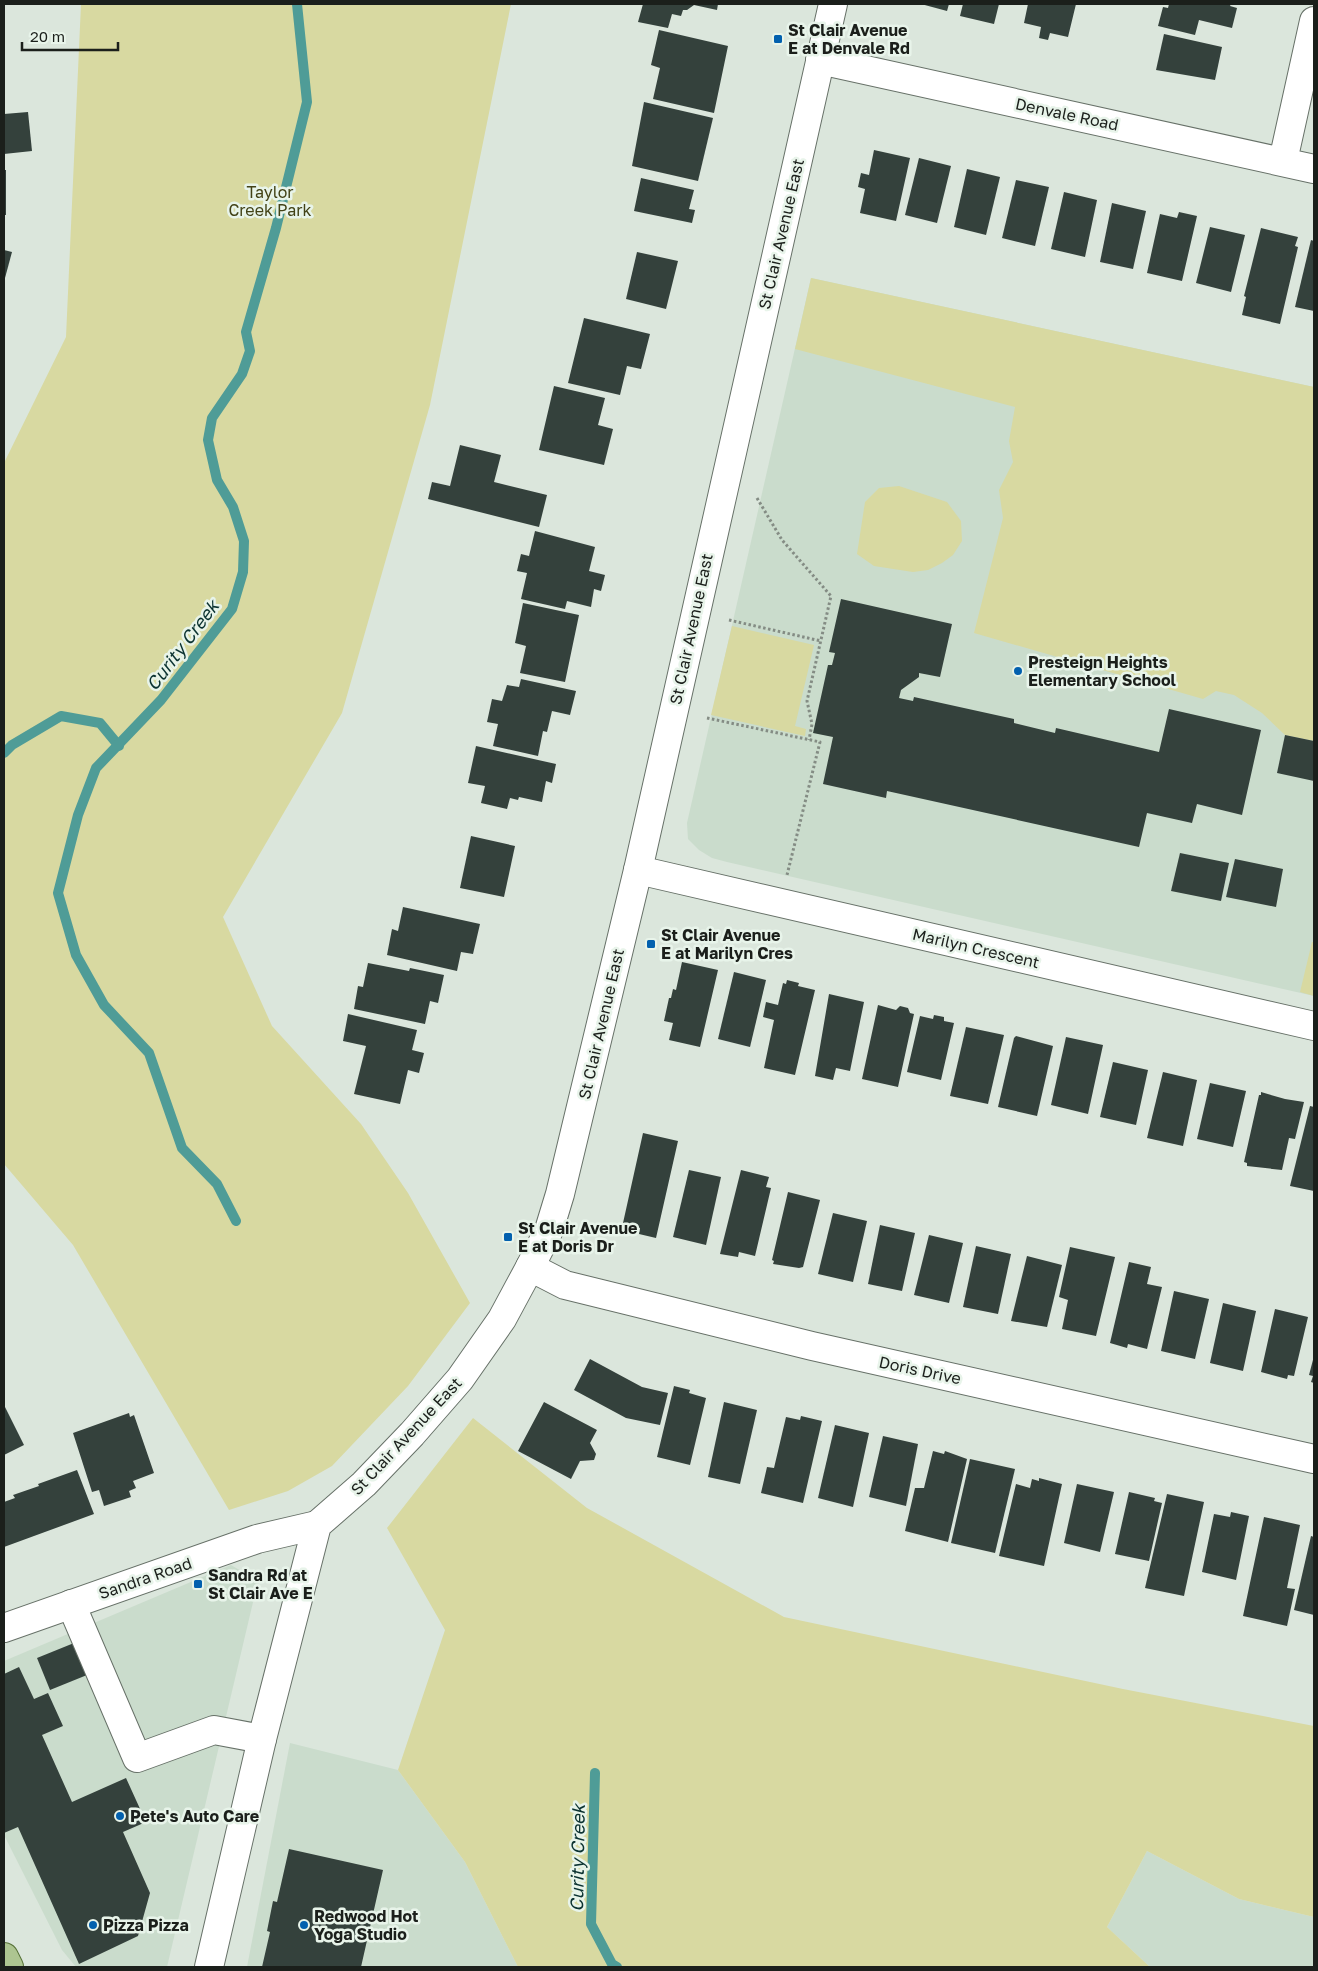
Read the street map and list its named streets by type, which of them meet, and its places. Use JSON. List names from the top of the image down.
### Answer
{
  "streets": {
    "street": [
      "Denvale Road",
      "St Clair Avenue East",
      "Marilyn Crescent",
      "Doris Drive",
      "Sandra Road"
    ]
  },
  "crossings": [
    ["Denvale Road", "St Clair Avenue East"],
    ["St Clair Avenue East", "Marilyn Crescent"],
    ["St Clair Avenue East", "Doris Drive"],
    ["St Clair Avenue East", "Sandra Road"]
  ],
  "water": ["Curity Creek"],
  "parks": ["Taylor Creek Park"],
  "places": {
    "transit": [
      "St Clair Avenue E at Denvale Rd",
      "St Clair Avenue E at Marilyn Cres",
      "St Clair Avenue E at Doris Dr",
      "Sandra Rd at St Clair Ave E"
    ],
    "other": [
      "Presteign Heights Elementary School",
      "Pete's Auto Care",
      "Pizza Pizza",
      "Redwood Hot Yoga Studio"
    ]
  },
  "scale_bar": "20 m"
}
